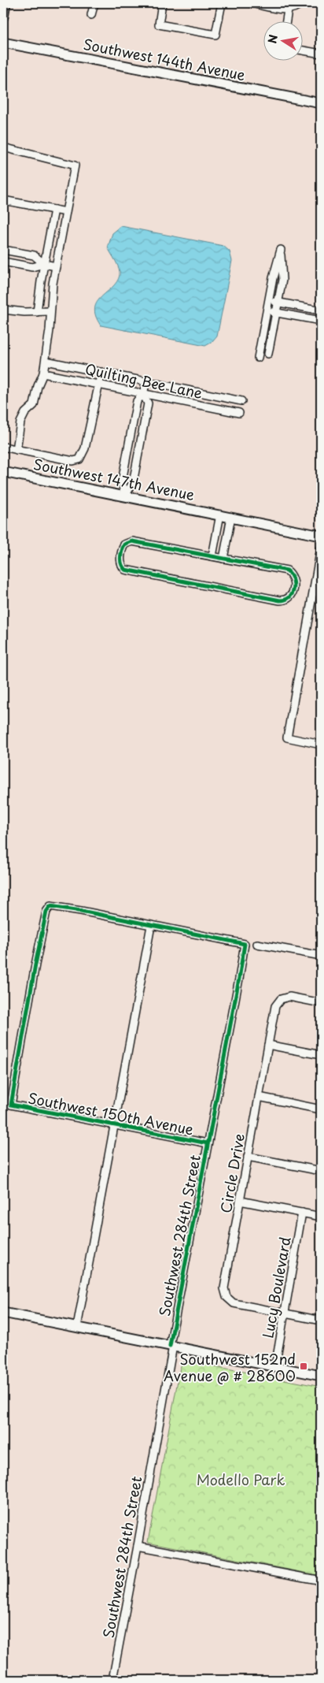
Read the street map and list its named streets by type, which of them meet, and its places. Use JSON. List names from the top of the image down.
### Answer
{
  "streets": {
    "street": [
      "Southwest 144th Avenue",
      "Quilting Bee Lane",
      "Southwest 147th Avenue",
      "Southwest 150th Avenue",
      "Circle Drive",
      "Southwest 284th Street",
      "Lucy Boulevard"
    ]
  },
  "crossings": [
    ["Southwest 150th Avenue", "Southwest 284th Street"],
    ["Circle Drive", "Lucy Boulevard"]
  ],
  "parks": ["Modello Park"],
  "places": {
    "transit": ["Southwest 152nd Avenue @ # 28600"]
  },
  "north": "left"
}
